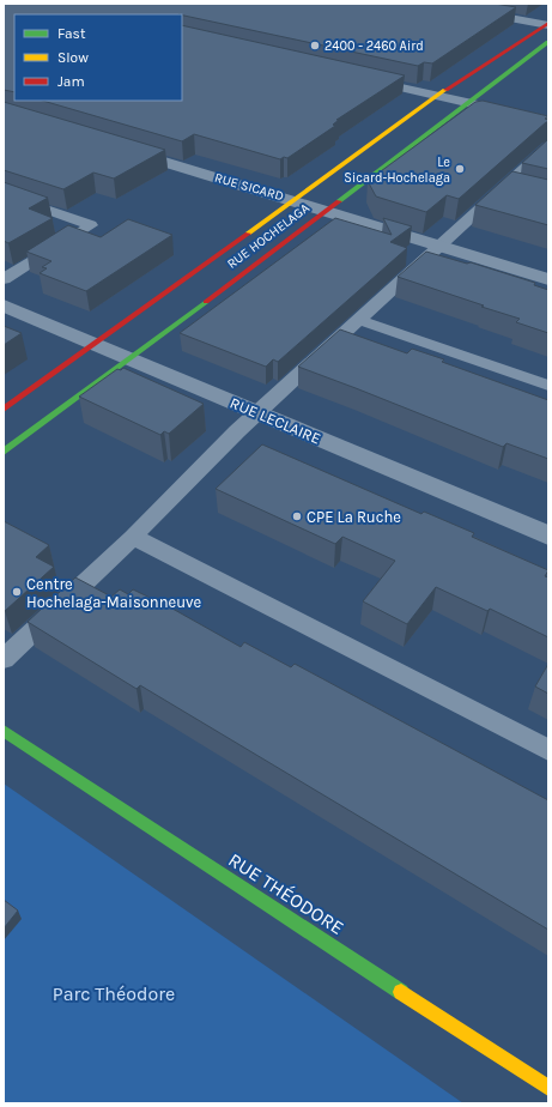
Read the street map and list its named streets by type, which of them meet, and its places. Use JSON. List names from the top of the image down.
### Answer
{
  "streets": {
    "main road": ["RUE HOCHELAGA", "RUE THÉODORE"],
    "street": ["RUE SICARD", "RUE LECLAIRE"]
  },
  "crossings": [
    ["RUE SICARD", "RUE HOCHELAGA"],
    ["RUE HOCHELAGA", "RUE LECLAIRE"]
  ],
  "parks": ["Parc Théodore"],
  "places": [
    "2400 - 2460 Aird",
    "Le Sicard-Hochelaga",
    "CPE La Ruche",
    "Centre Hochelaga-Maisonneuve"
  ],
  "legend": ["Fast", "Slow", "Jam"]
}
